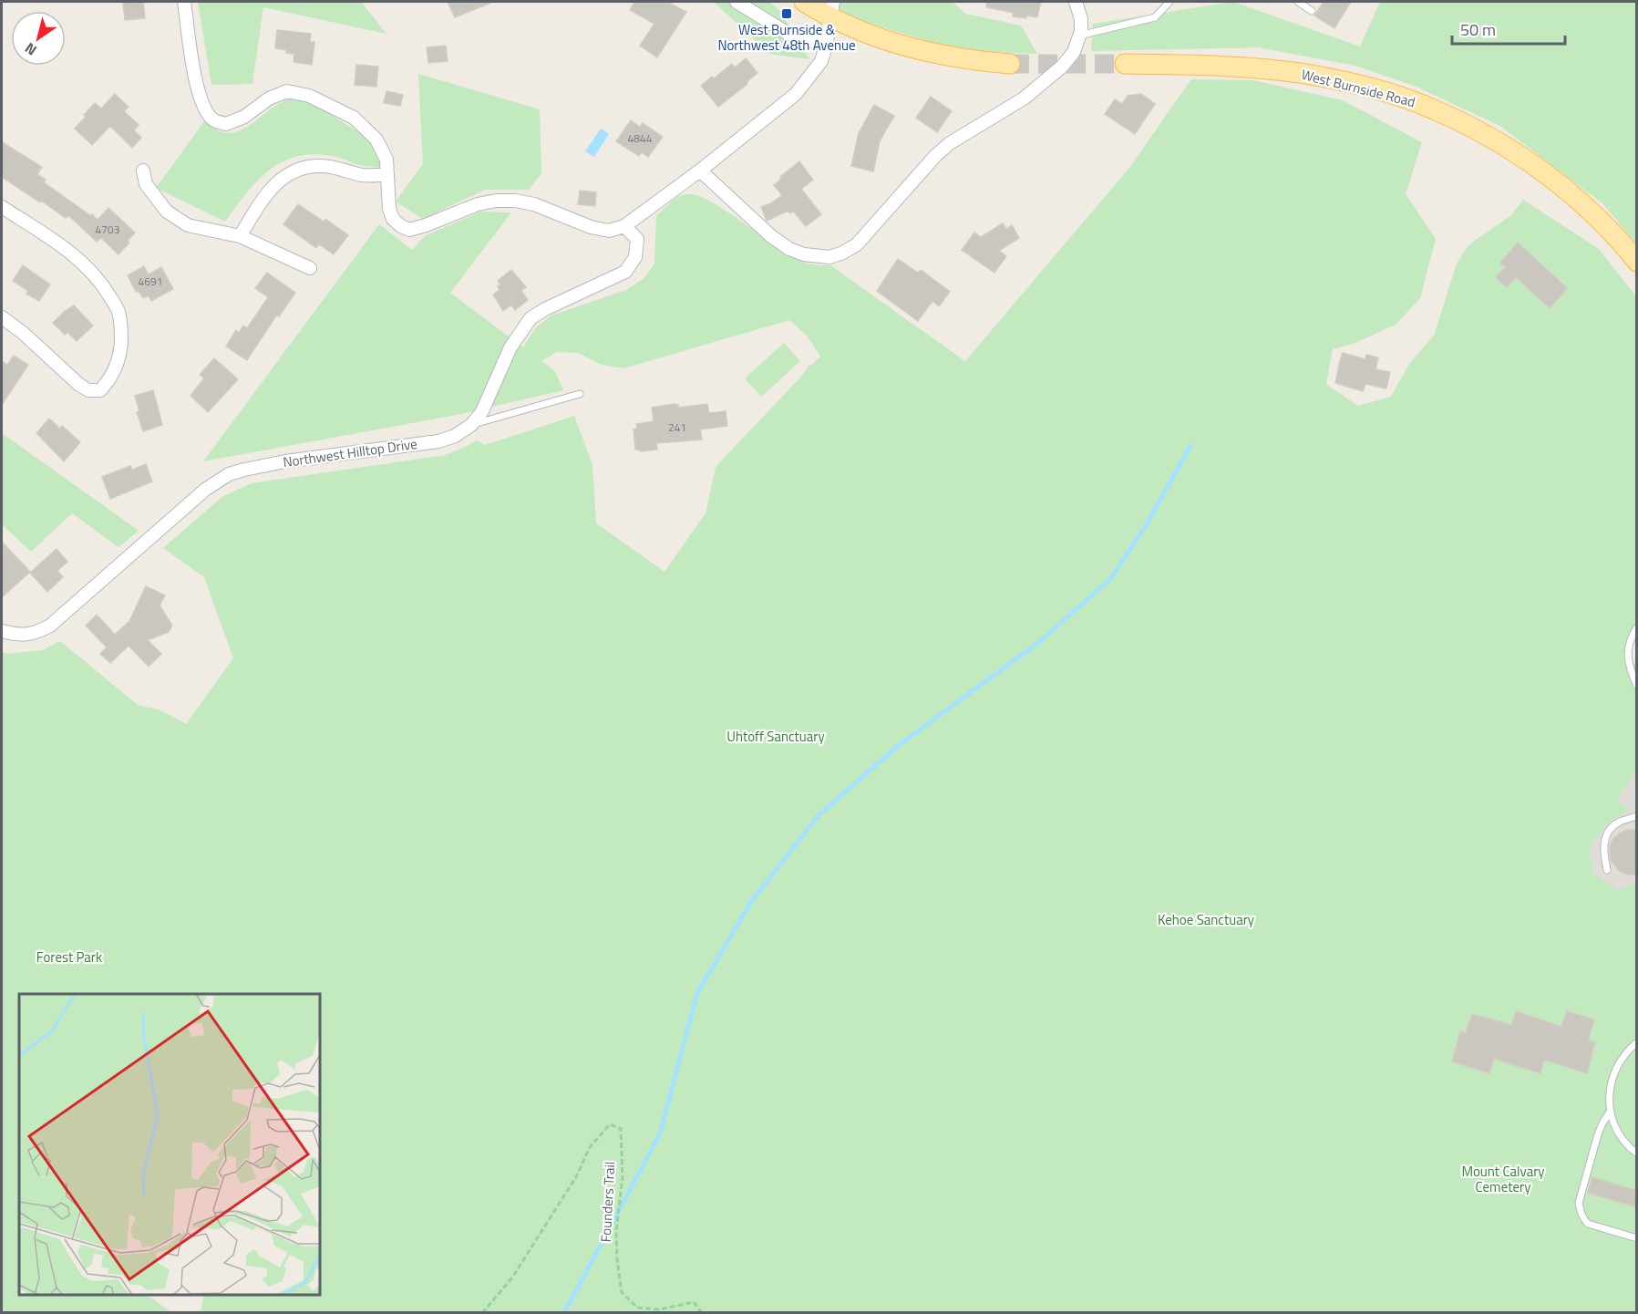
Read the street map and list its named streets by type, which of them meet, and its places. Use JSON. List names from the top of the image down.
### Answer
{
  "streets": {
    "main road": ["West Burnside Road"],
    "street": ["Northwest Hilltop Drive"],
    "path": ["Founders Trail"]
  },
  "parks": [
    "Uhtoff Sanctuary",
    "Kehoe Sanctuary",
    "Forest Park",
    "Mount Calvary Cemetery"
  ],
  "places": {
    "transit": ["West Burnside & Northwest 48th Avenue"]
  },
  "house_numbers": [
    "4844",
    "4703",
    "4691",
    "241"
  ],
  "scale_bar": "50 m",
  "north": "bottom left"
}
